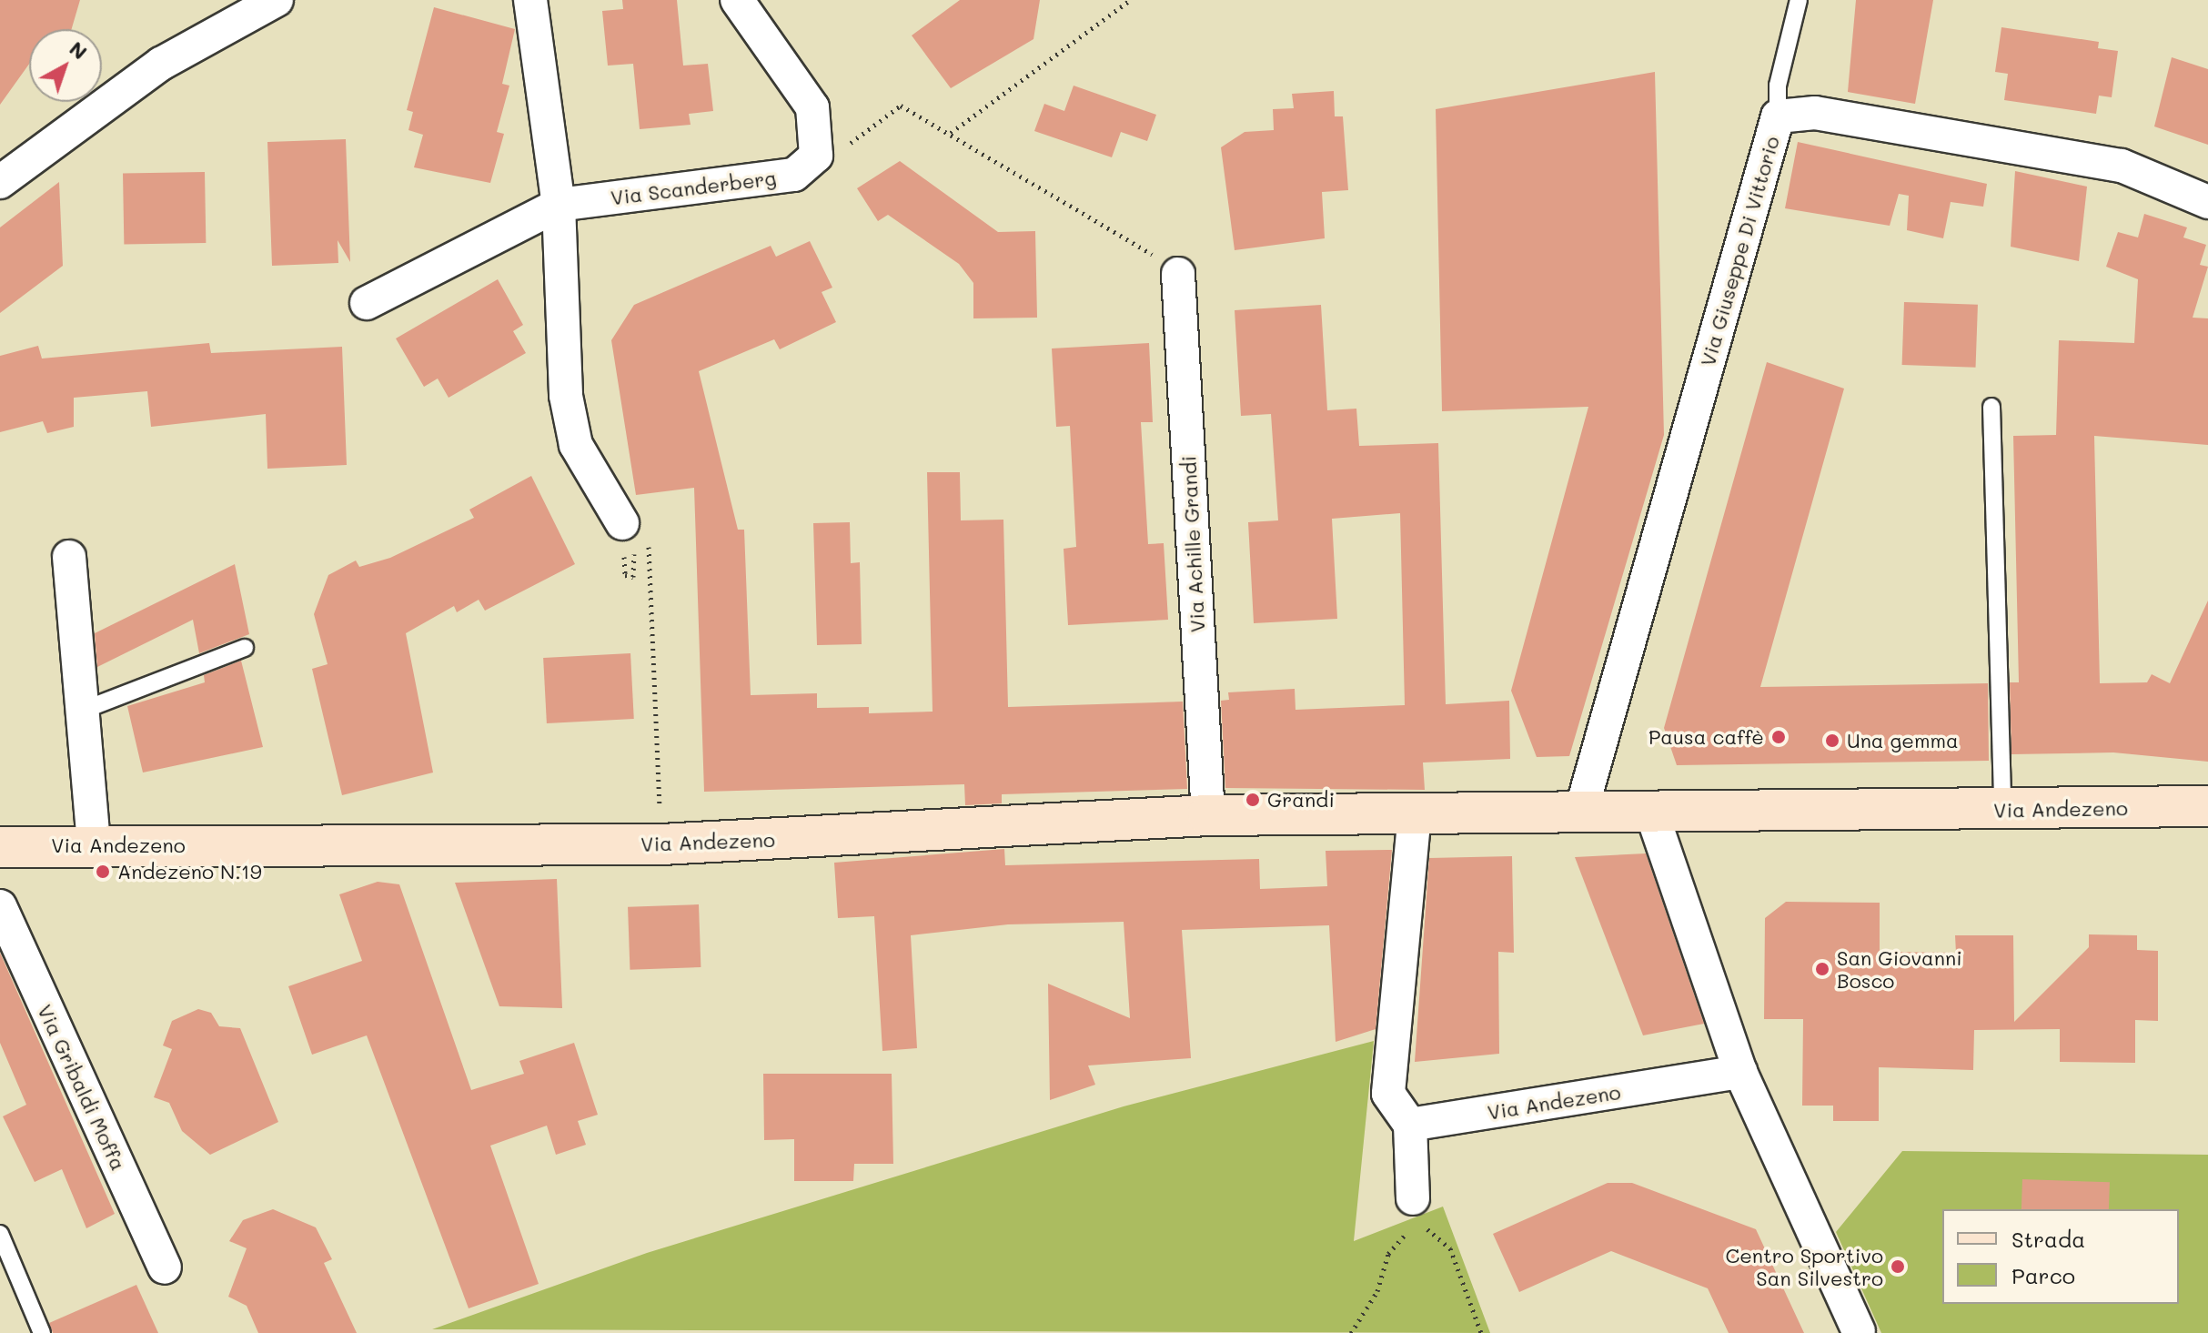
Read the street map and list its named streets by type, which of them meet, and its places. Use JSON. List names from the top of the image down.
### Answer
{
  "streets": {
    "main road": ["Via Andezeno"],
    "street": [
      "Via Scanderberg",
      "Via Giuseppe Di Vittorio",
      "Via Achille Grandi",
      "Via Gribaldi Moffa"
    ]
  },
  "crossings": [
    ["Via Giuseppe Di Vittorio", "Via Andezeno"],
    ["Via Achille Grandi", "Via Andezeno"]
  ],
  "places": [
    "Pausa caffè",
    "Una gemma",
    "Grandi",
    "Andezeno N.19",
    "San Giovanni Bosco",
    "Centro Sportivo San Silvestro"
  ],
  "legend": ["Strada", "Parco"],
  "north": "top right"
}
